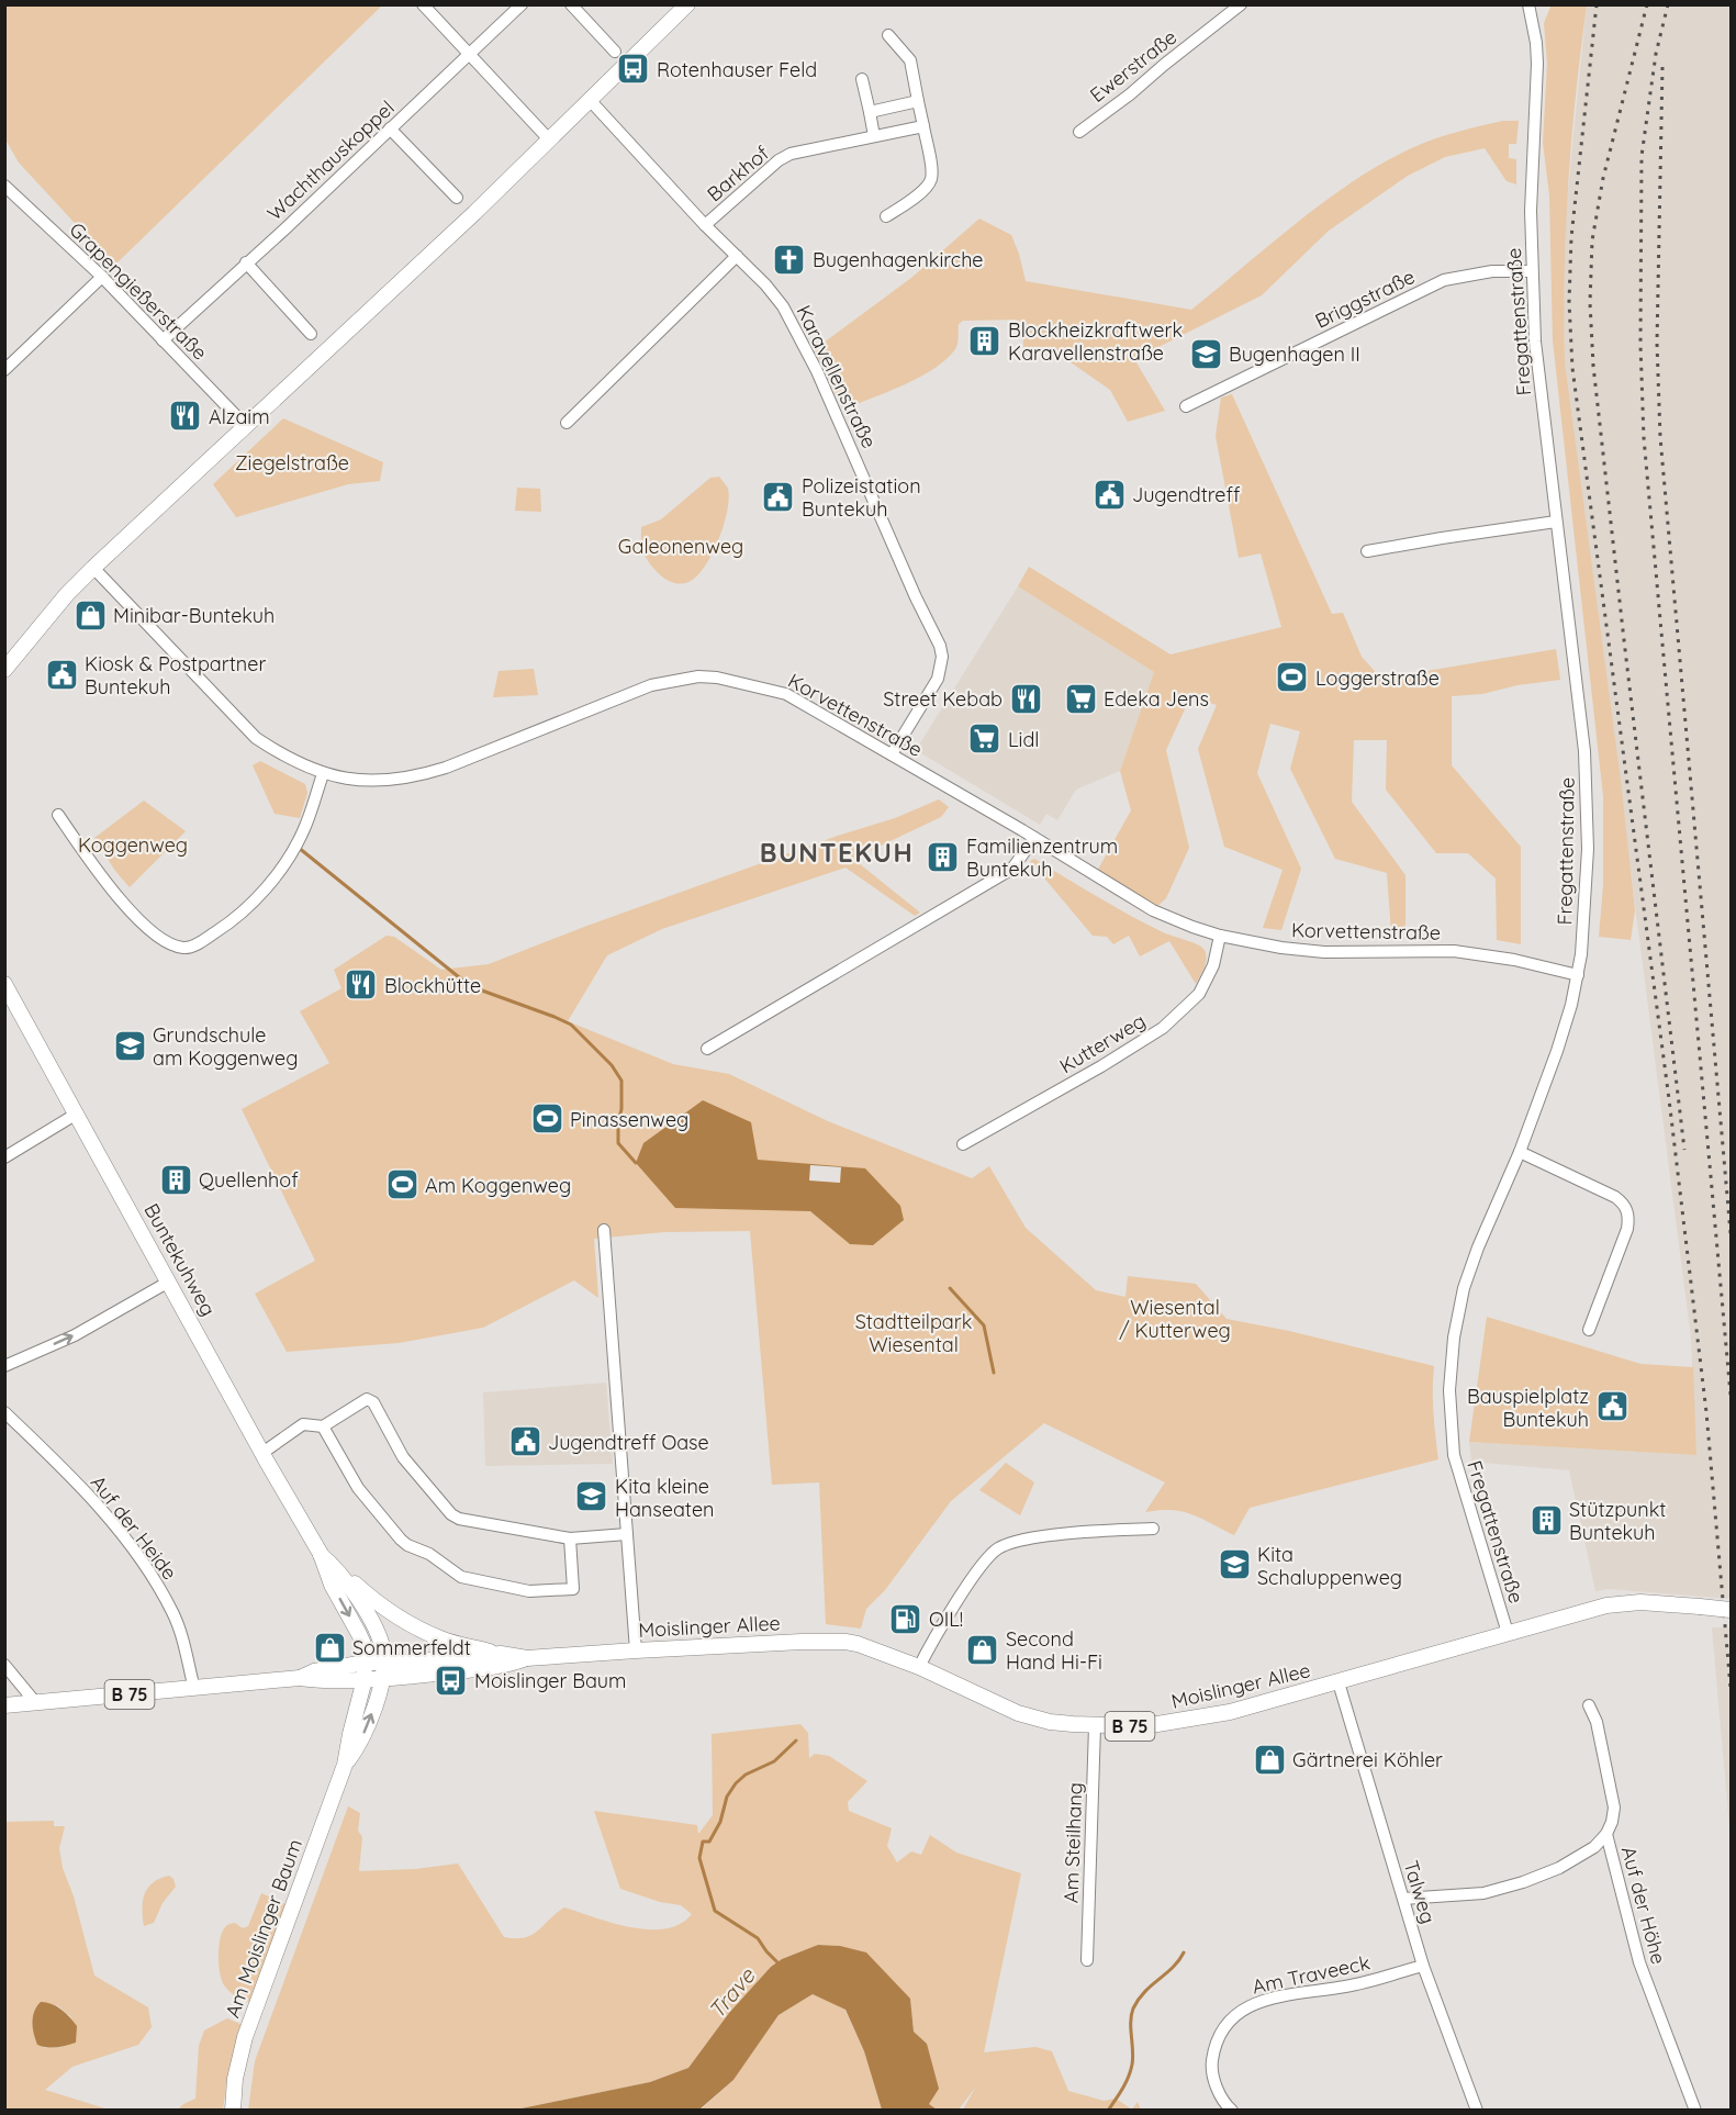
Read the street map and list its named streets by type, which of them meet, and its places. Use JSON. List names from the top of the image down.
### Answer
{
  "streets": {
    "main road": [
      "Buntekuhweg",
      "Moislinger Allee",
      "B 75",
      "Am Moislinger Baum"
    ],
    "street": [
      "Ewerstraße",
      "Wachthauskoppel",
      "Barkhof",
      "Grapengießerstraße",
      "Briggstraße",
      "Fregattenstraße",
      "Karavellenstraße",
      "Korvettenstraße",
      "Kutterweg",
      "Auf der Heide",
      "Am Steilhang",
      "Talweg",
      "Auf der Höhe",
      "Am Traveeck"
    ]
  },
  "crossings": [
    ["Wachthauskoppel", "Grapengießerstraße"],
    ["Barkhof", "Karavellenstraße"],
    ["Briggstraße", "Fregattenstraße"],
    ["Fregattenstraße", "Korvettenstraße"],
    ["Fregattenstraße", "Moislinger Allee"],
    ["Karavellenstraße", "Korvettenstraße"],
    ["Korvettenstraße", "Kutterweg"],
    ["Buntekuhweg", "Moislinger Allee"],
    ["Buntekuhweg", "B 75"],
    ["Buntekuhweg", "Am Moislinger Baum"],
    ["Auf der Heide", "B 75"],
    ["Moislinger Allee", "B 75"],
    ["Moislinger Allee", "Am Steilhang"],
    ["Moislinger Allee", "Talweg"],
    ["Moislinger Allee", "Am Moislinger Baum"],
    ["B 75", "Am Moislinger Baum"],
    ["Talweg", "Am Traveeck"]
  ],
  "districts": ["BUNTEKUH"],
  "water": ["Trave"],
  "parks": [
    "Ziegelstraße",
    "Galeonenweg",
    "Koggenweg",
    "Wiesental / Kutterweg",
    "Stadtteilpark Wiesental"
  ],
  "places": {
    "bus stop": ["Rotenhauser Feld", "Moislinger Baum"],
    "church": ["Bugenhagenkirche"],
    "building": [
      "Blockheizkraftwerk Karavellenstraße",
      "Familienzentrum Buntekuh",
      "Quellenhof",
      "Stützpunkt Buntekuh"
    ],
    "school or university": [
      "Bugenhagen II",
      "Grundschule am Koggenweg",
      "Kita kleine Hanseaten",
      "Kita Schaluppenweg"
    ],
    "restaurant": ["Alzaim", "Street Kebab", "Blockhütte"],
    "public building": [
      "Jugendtreff",
      "Polizeistation Buntekuh",
      "Kiosk & Postpartner Buntekuh",
      "Bauspielplatz Buntekuh",
      "Jugendtreff Oase"
    ],
    "shop": [
      "Minibar-Buntekuh",
      "Sommerfeldt",
      "Second Hand Hi-Fi",
      "Gärtnerei Köhler"
    ],
    "sports": ["Loggerstraße", "Pinassenweg", "Am Koggenweg"],
    "supermarket": ["Edeka Jens", "Lidl"],
    "fuel station": ["OIL!"]
  }
}
